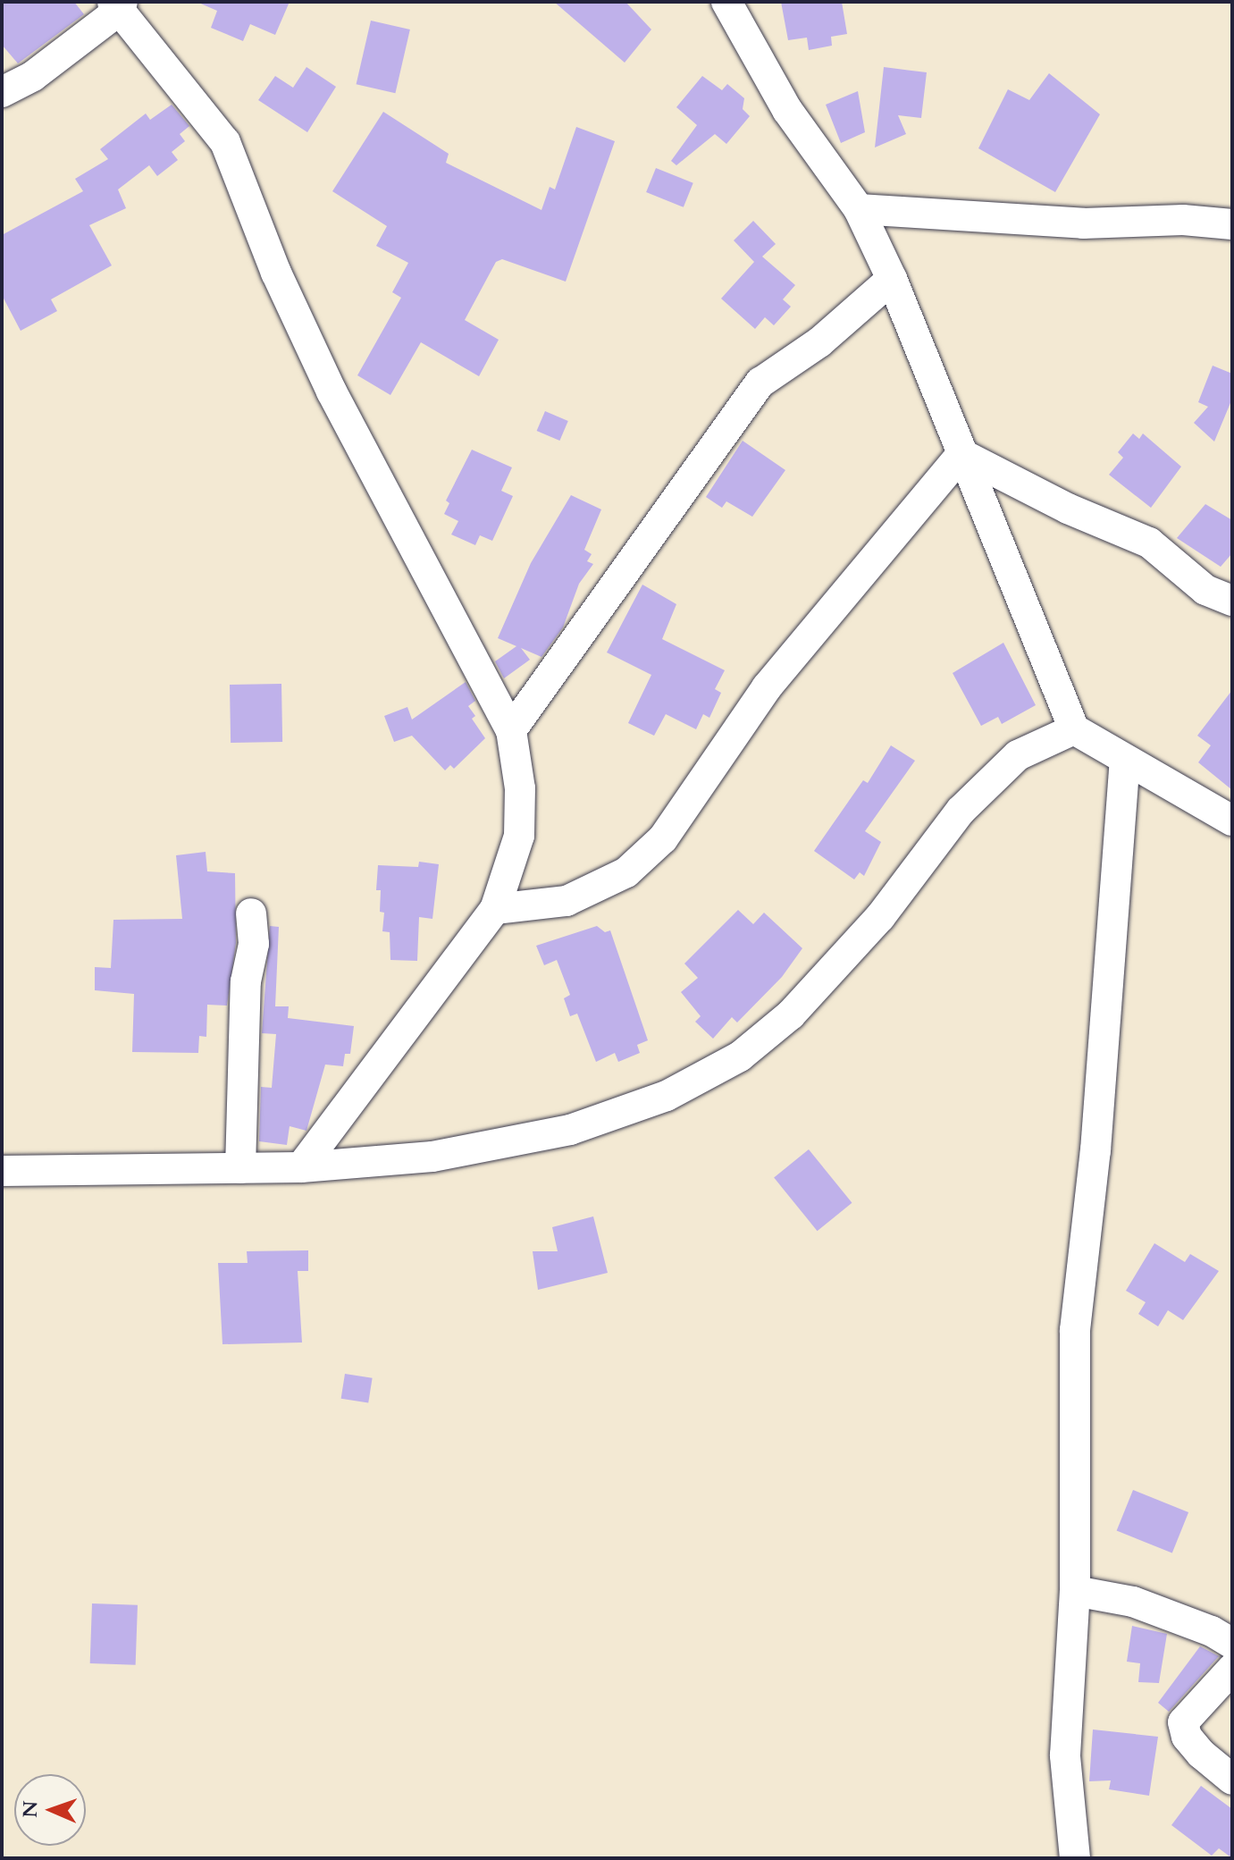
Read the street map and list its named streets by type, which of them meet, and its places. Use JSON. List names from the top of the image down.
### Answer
{
  "north": "left"
}
